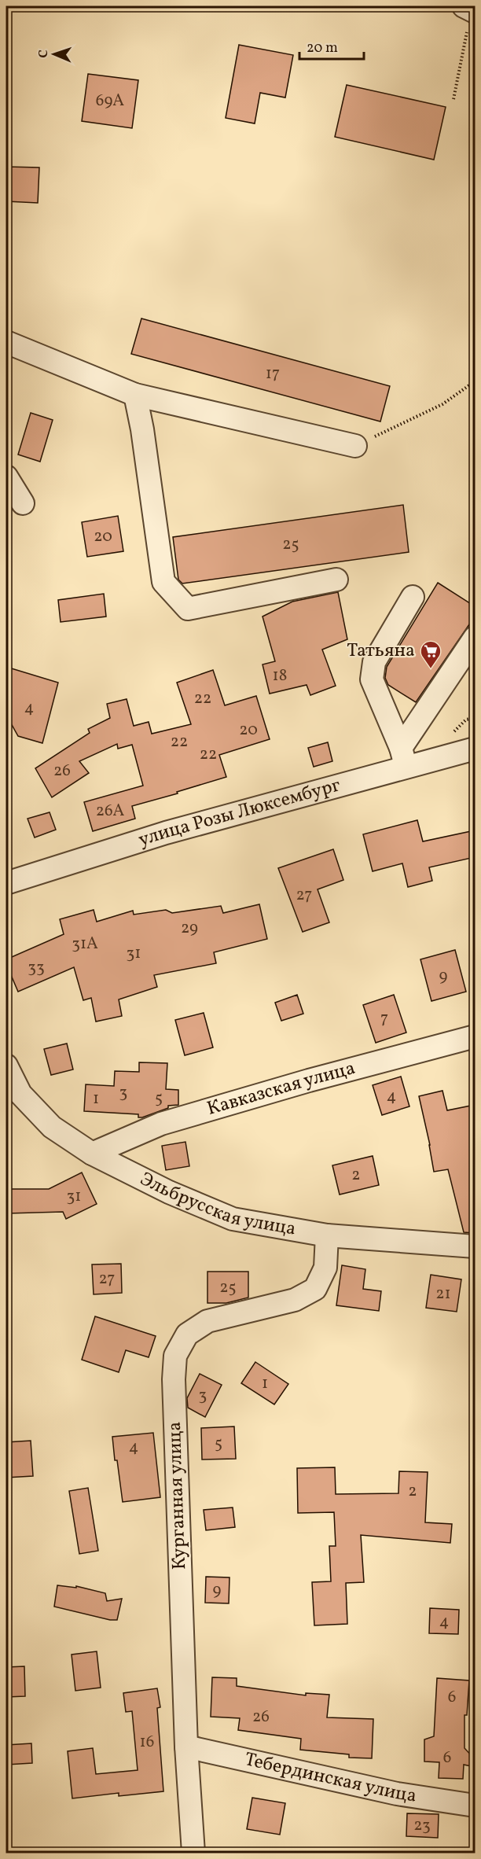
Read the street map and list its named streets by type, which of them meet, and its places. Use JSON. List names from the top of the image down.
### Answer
{
  "streets": {
    "street": [
      "улица Розы Люксембург",
      "Кавказская улица",
      "Эльбрусская улица",
      "Курганная улица",
      "Тебердинская улица"
    ]
  },
  "crossings": [
    ["Кавказская улица", "Эльбрусская улица"],
    ["Эльбрусская улица", "Курганная улица"],
    ["Курганная улица", "Тебердинская улица"]
  ],
  "places": {
    "supermarket": ["Татьяна"]
  },
  "house_numbers": [
    "69А",
    "17",
    "20",
    "25",
    "18",
    "22",
    "4",
    "20",
    "22",
    "22",
    "26",
    "26А",
    "27",
    "29",
    "31А",
    "31",
    "33",
    "9",
    "7",
    "3",
    "4",
    "5",
    "1",
    "2",
    "31",
    "27",
    "25",
    "21",
    "1",
    "3",
    "5",
    "4",
    "2",
    "9",
    "4",
    "6",
    "26",
    "16",
    "6",
    "23"
  ],
  "scale_bar": "20 m",
  "north": "left"
}
